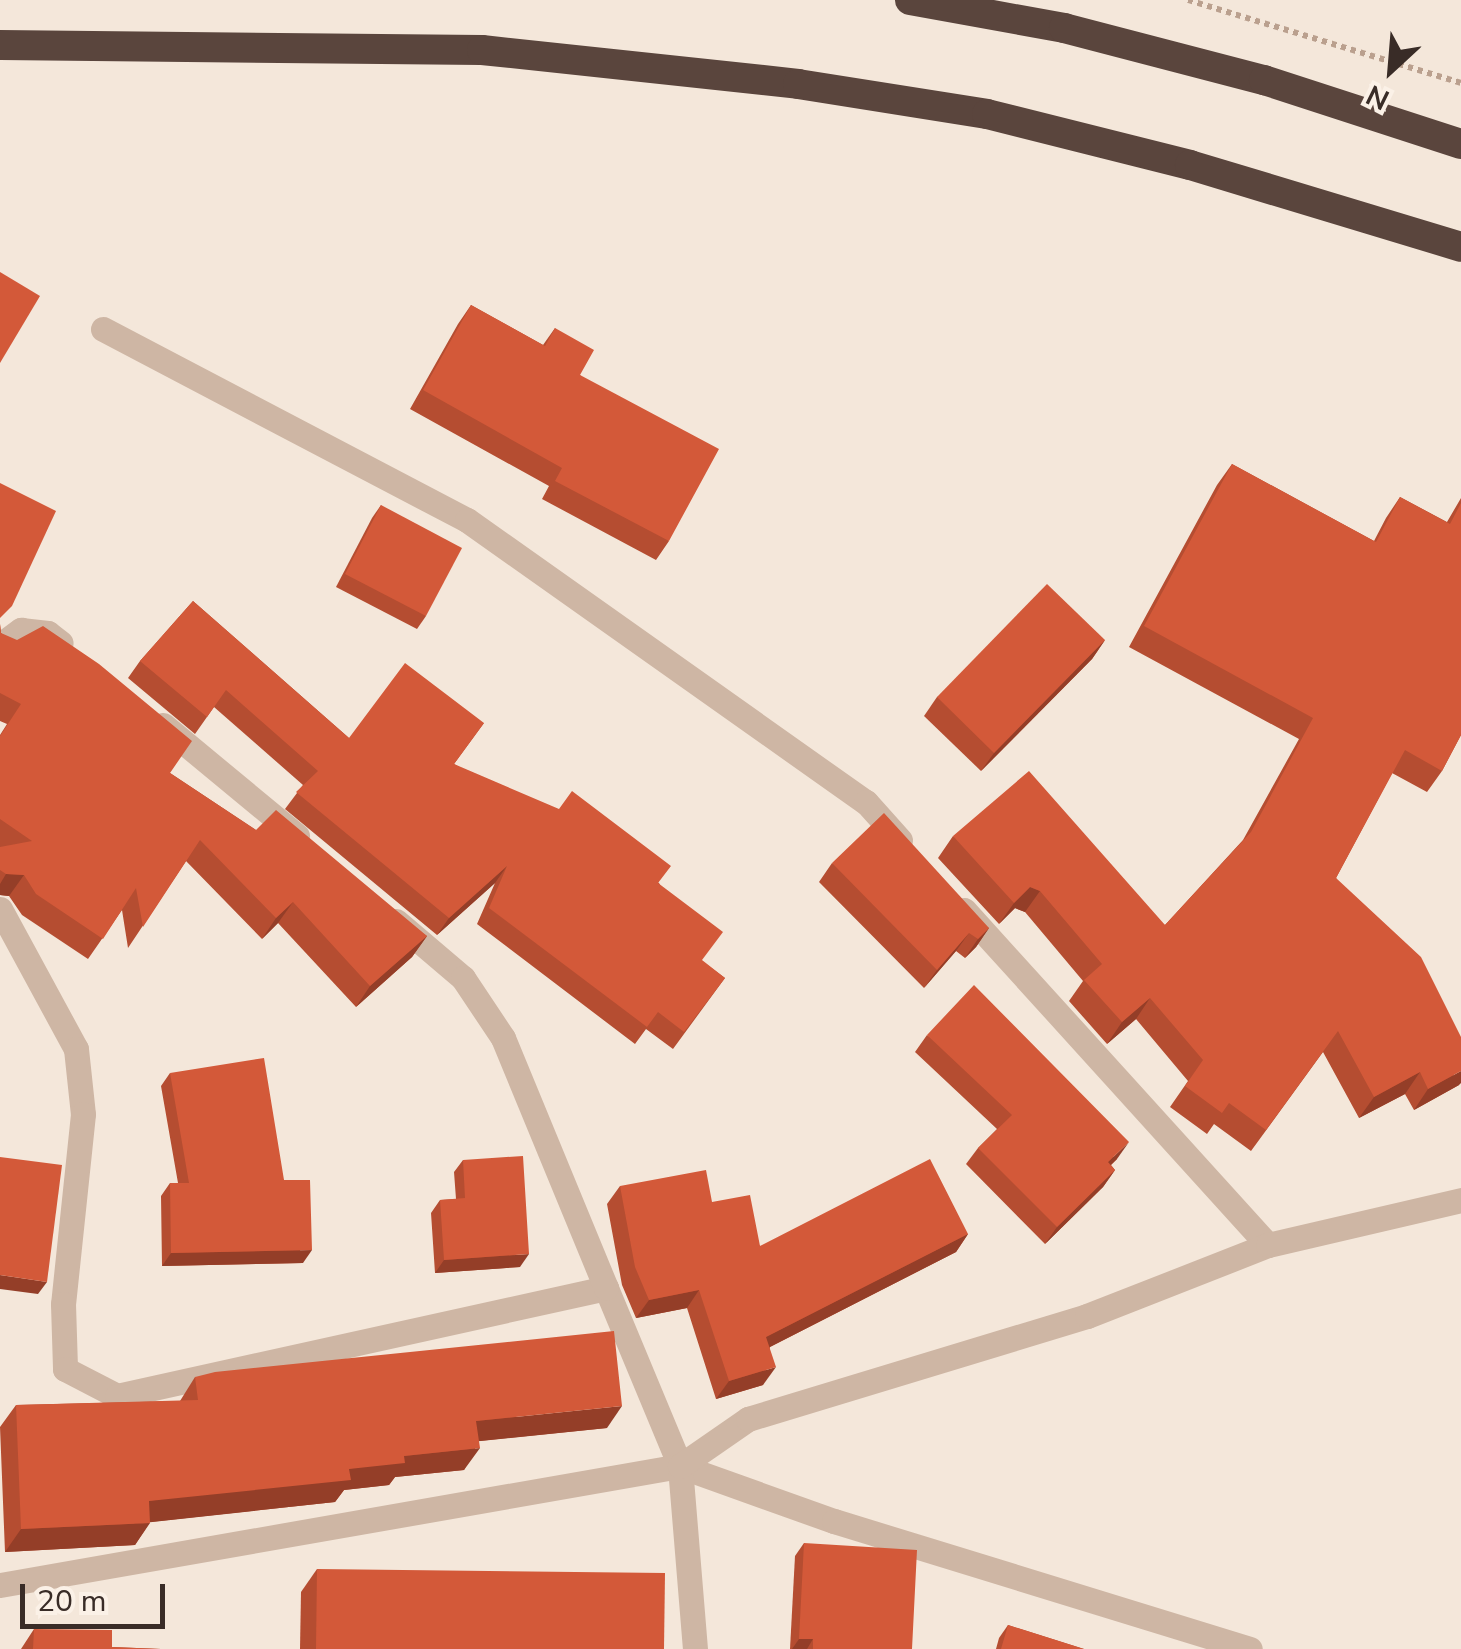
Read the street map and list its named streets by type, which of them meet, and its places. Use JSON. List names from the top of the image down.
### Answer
{
  "scale_bar": "20 m",
  "north": "bottom left"
}
